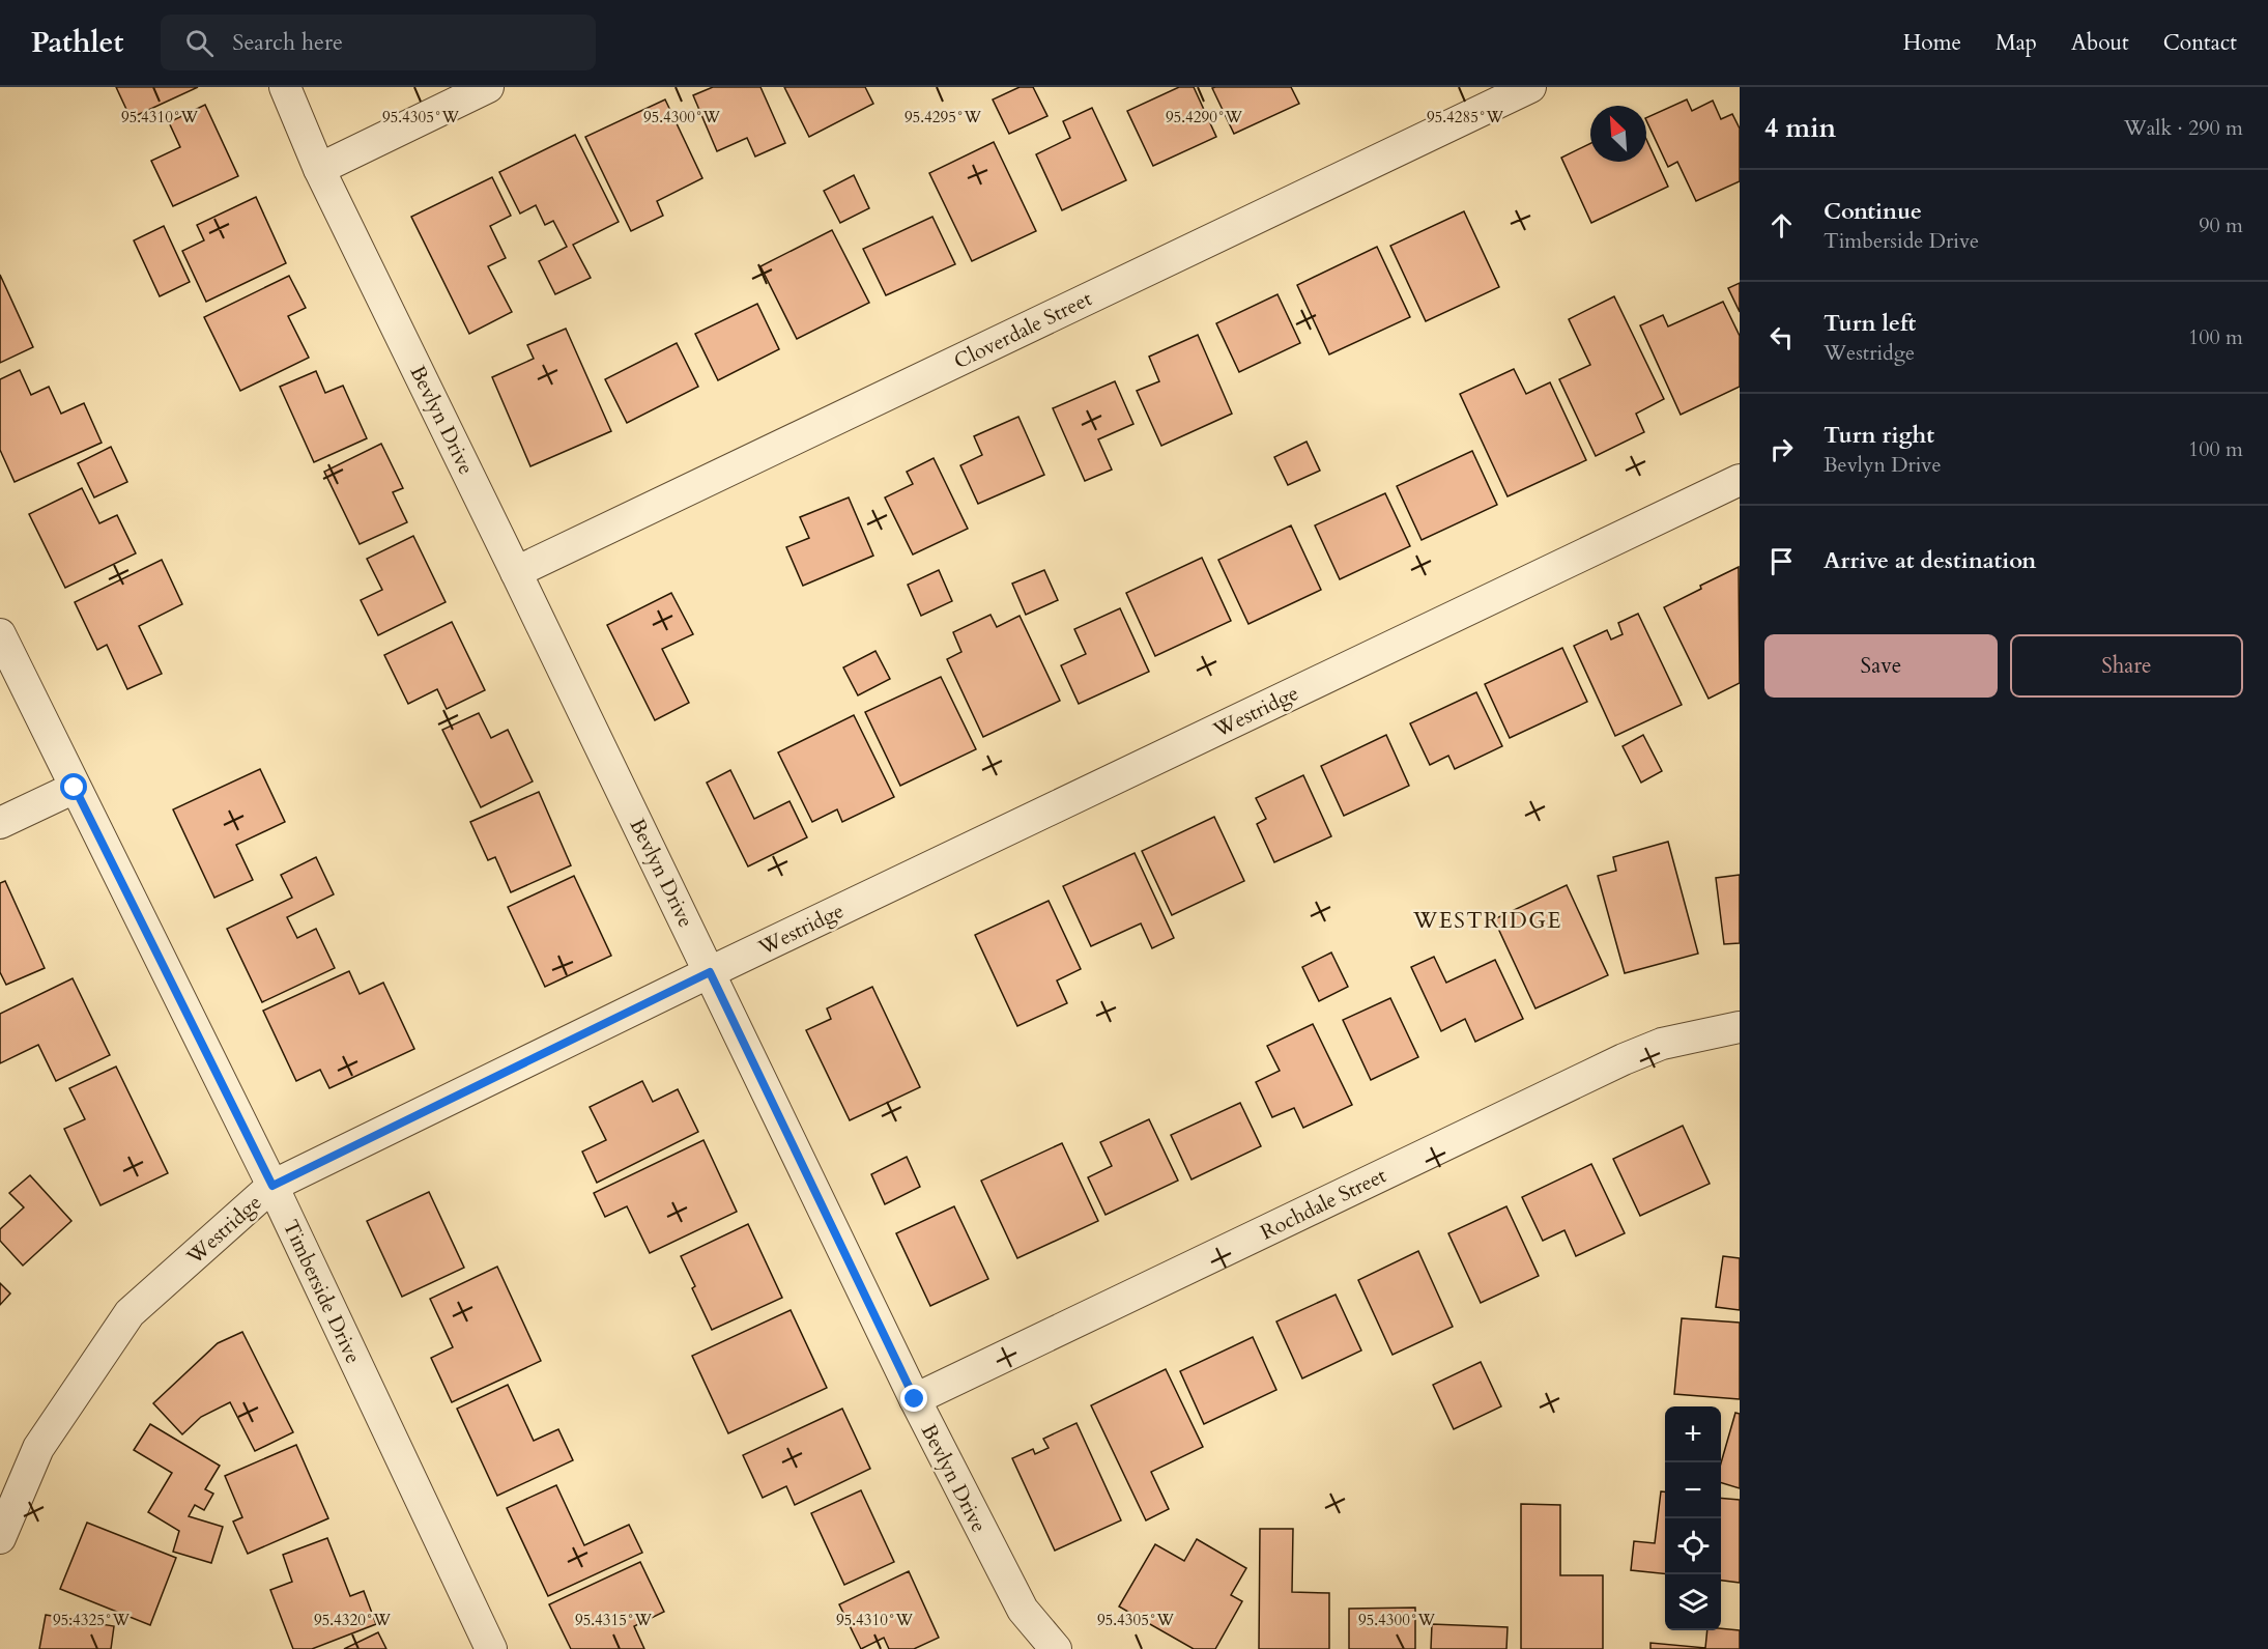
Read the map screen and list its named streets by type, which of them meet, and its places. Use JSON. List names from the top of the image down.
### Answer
{
  "streets": {
    "street": [
      "Cloverdale Street",
      "Bevlyn Drive",
      "Westridge",
      "Rochdale Street",
      "Timberside Drive"
    ]
  },
  "crossings": [
    ["Cloverdale Street", "Bevlyn Drive"],
    ["Bevlyn Drive", "Westridge"],
    ["Bevlyn Drive", "Rochdale Street"],
    ["Westridge", "Timberside Drive"]
  ],
  "districts": ["WESTRIDGE"],
  "north": "top left",
  "page": {
    "header": "Pathlet",
    "search": "Search here",
    "nav": [
      "Home",
      "Map",
      "About",
      "Contact"
    ],
    "heading": ["4 min", "Walk · 290 m"],
    "list": [
      ["Continue", "Timberside Drive", "90 m"],
      ["Turn left", "Westridge", "100 m"],
      ["Turn right", "Bevlyn Drive", "100 m"],
      "Arrive at destination"
    ],
    "buttons": ["Save", "Share"],
    "map_buttons": ["+", "−"]
  },
  "coordinates": [
    "95.4310°W",
    "95.4305°W",
    "95.4300°W",
    "95.4295°W",
    "95.4290°W",
    "95.4285°W",
    "95.4325°W",
    "95.4320°W",
    "95.4315°W"
  ]
}
